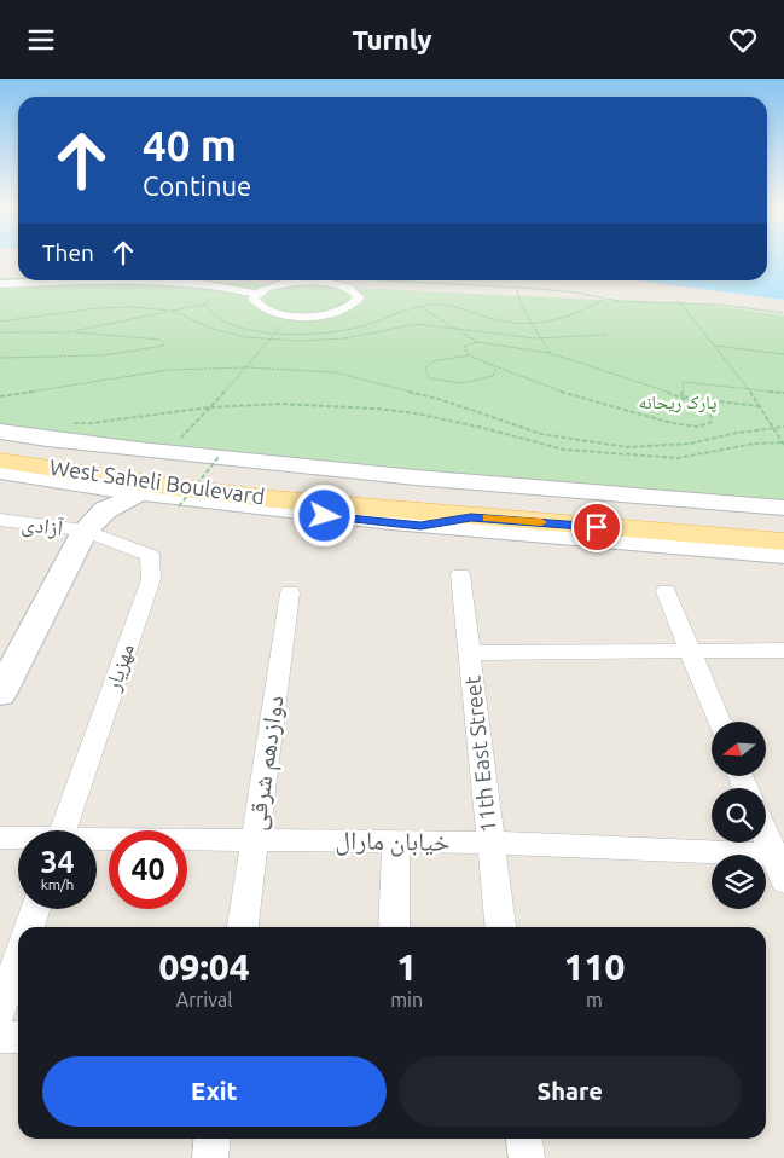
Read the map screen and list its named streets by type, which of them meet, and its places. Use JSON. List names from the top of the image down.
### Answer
{
  "streets": {
    "main road": ["West Saheli Boulevard"],
    "street": [
      "آزادی",
      "مهزیار",
      "11th East Street",
      "دوازدهم شرقی",
      "خیابان مارال"
    ]
  },
  "crossings": [
    ["آزادی", "مهزیار"],
    ["11th East Street", "خیابان مارال"],
    ["دوازدهم شرقی", "خیابان مارال"]
  ],
  "parks": ["پارک ریحانه"],
  "north": "left",
  "page": {
    "header": "Turnly",
    "turn": ["40 m", "Continue"],
    "then": "Then",
    "speed": "34 km/h",
    "limit": "40",
    "eta": [
      "09:04",
      "Arrival",
      "1",
      "min",
      "110",
      "m"
    ],
    "buttons": ["Exit", "Share"]
  }
}
